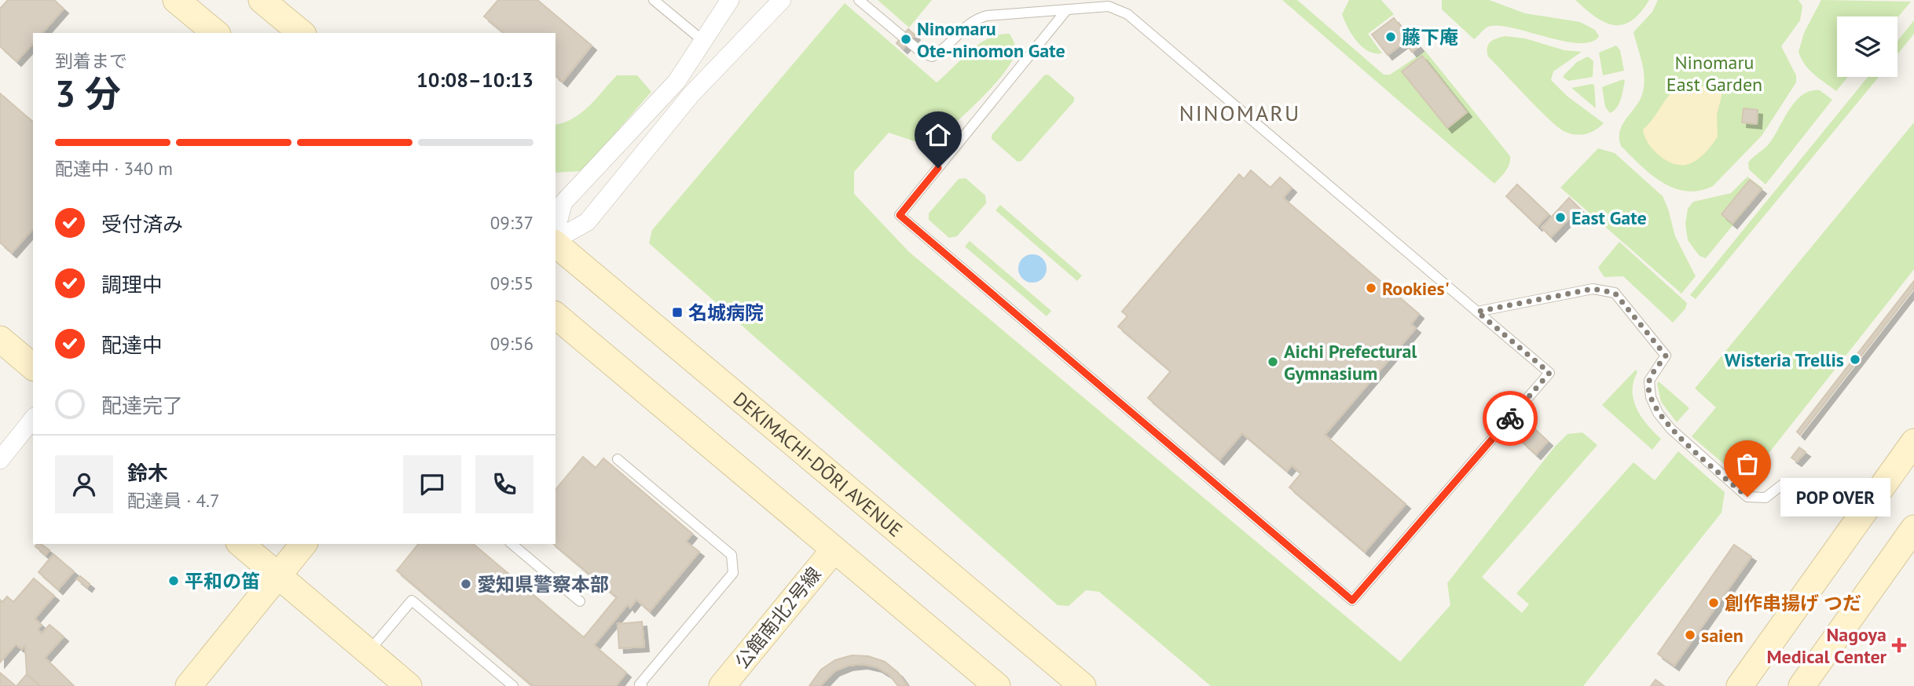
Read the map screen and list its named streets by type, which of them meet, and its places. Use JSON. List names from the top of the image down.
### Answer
{
  "streets": {
    "main road": ["DEKIMACHI-DŌRI AVENUE", "公館南北2号線"]
  },
  "districts": ["NINOMARU"],
  "parks": ["Ninomaru East Garden"],
  "places": {
    "other": [
      "藤下庵",
      "Ninomaru Ote-ninomon Gate",
      "East Gate",
      "Rookies'",
      "Wisteria Trellis",
      "Aichi Prefectural Gymnasium",
      "POP OVER",
      "平和の笛",
      "愛知県警察本部",
      "創作串揚げ つだ",
      "saien"
    ],
    "transit": ["名城病院"],
    "health": ["Nagoya Medical Center"]
  },
  "page": {
    "heading": ["3 分", "到着まで", "10:08–10:13"],
    "panel": ["鈴木", "配達員 · 4.7"],
    "bar": "配達中 · 340 m",
    "list": [
      ["受付済み", "09:37"],
      ["調理中", "09:55"],
      ["配達中", "09:56"],
      "配達完了"
    ],
    "bubble": "POP OVER"
  }
}
